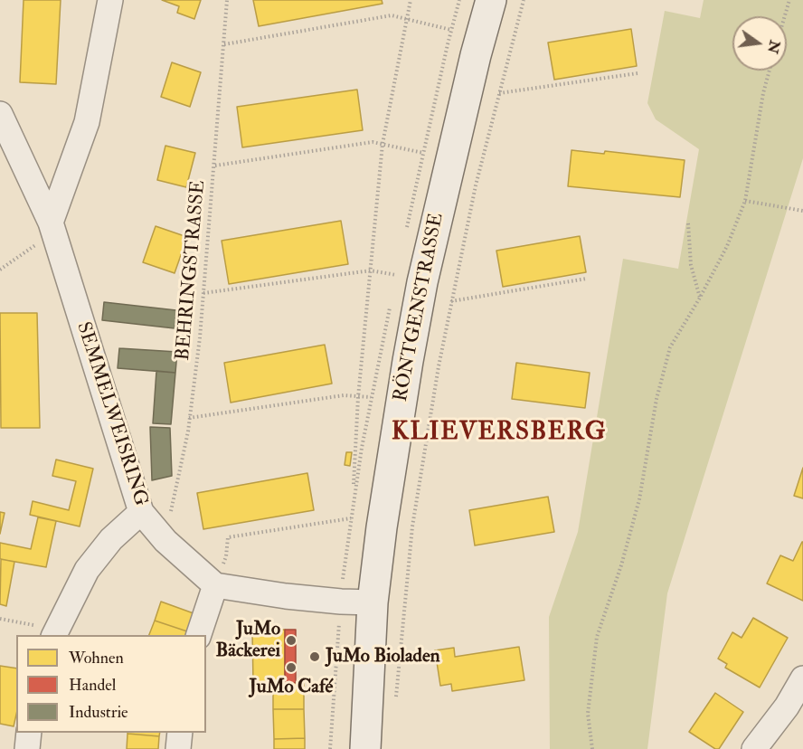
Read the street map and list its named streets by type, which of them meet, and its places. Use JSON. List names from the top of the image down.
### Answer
{
  "streets": {
    "street": ["RÖNTGENSTRASSE", "SEMMELWEISRING"],
    "path": ["BEHRINGSTRASSE"]
  },
  "crossings": [
    ["BEHRINGSTRASSE", "SEMMELWEISRING"]
  ],
  "districts": ["KLIEVERSBERG"],
  "places": ["JuMo Bäckerei", "JuMo Bioladen", "JuMo Café"],
  "legend": ["Wohnen", "Handel", "Industrie"],
  "north": "right"
}
